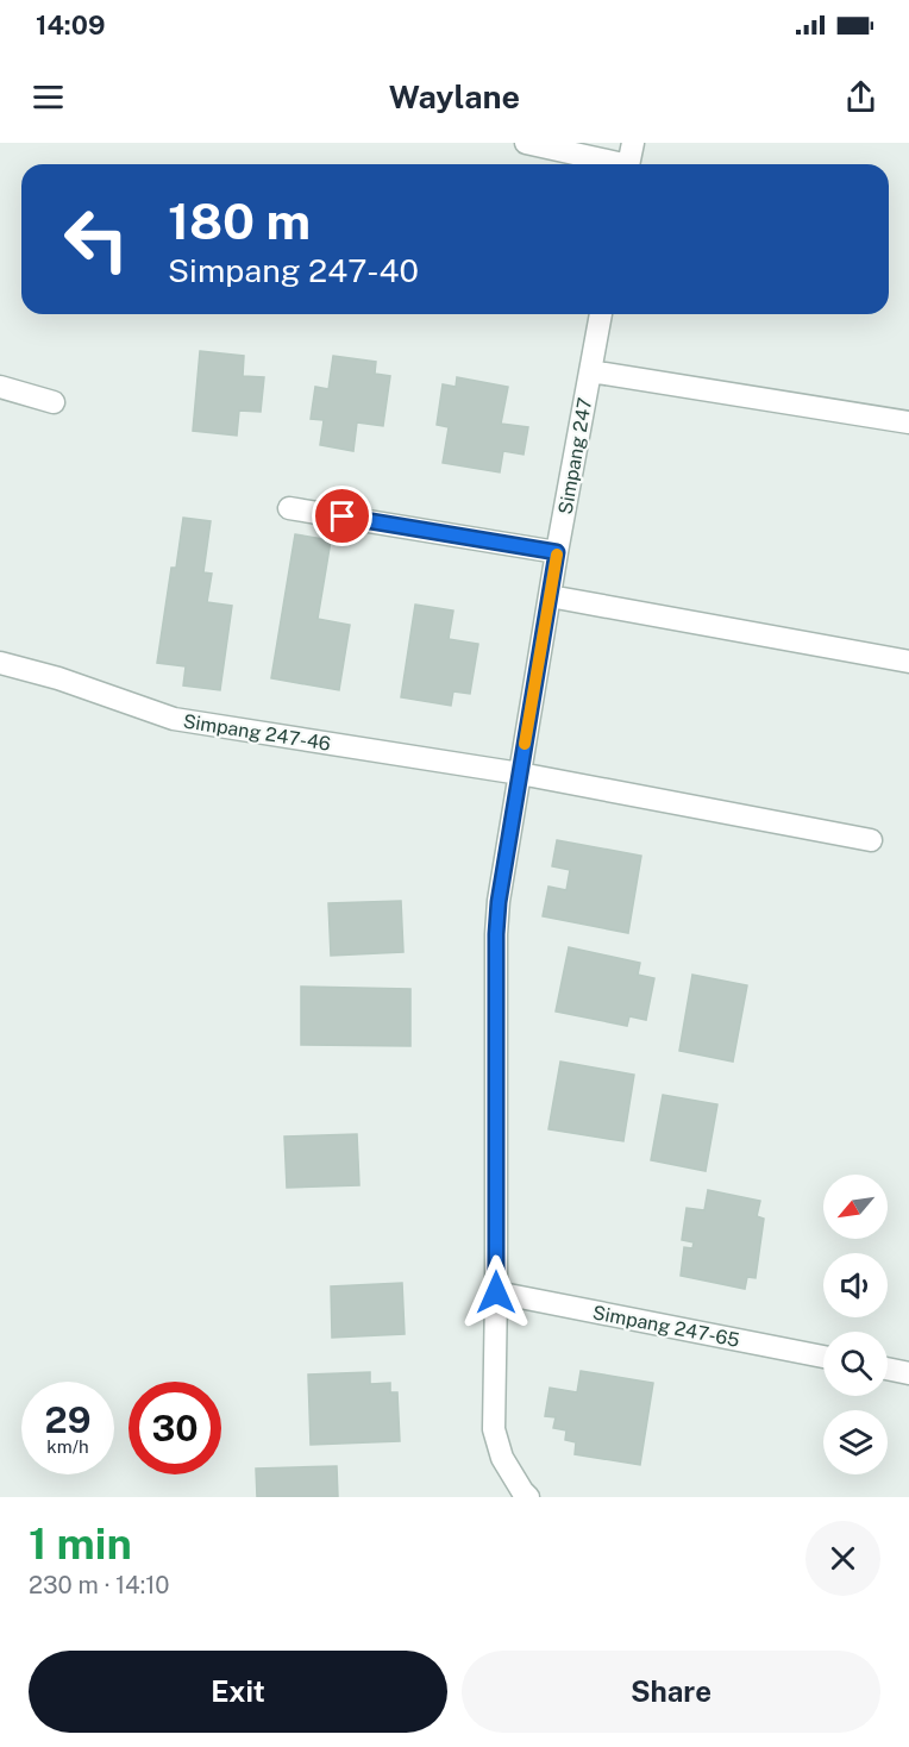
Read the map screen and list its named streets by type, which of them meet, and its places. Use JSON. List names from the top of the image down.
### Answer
{
  "streets": {
    "street": ["Simpang 247", "Simpang 247-46", "Simpang 247-65"]
  },
  "crossings": [
    ["Simpang 247", "Simpang 247-46"],
    ["Simpang 247", "Simpang 247-65"]
  ],
  "north": "bottom left",
  "page": {
    "status": "14:09",
    "header": "Waylane",
    "turn": ["180 m", "Simpang 247-40"],
    "speed": "29 km/h",
    "limit": "30",
    "heading": ["1 min", "230 m · 14:10"],
    "buttons": ["Exit", "Share"]
  }
}
